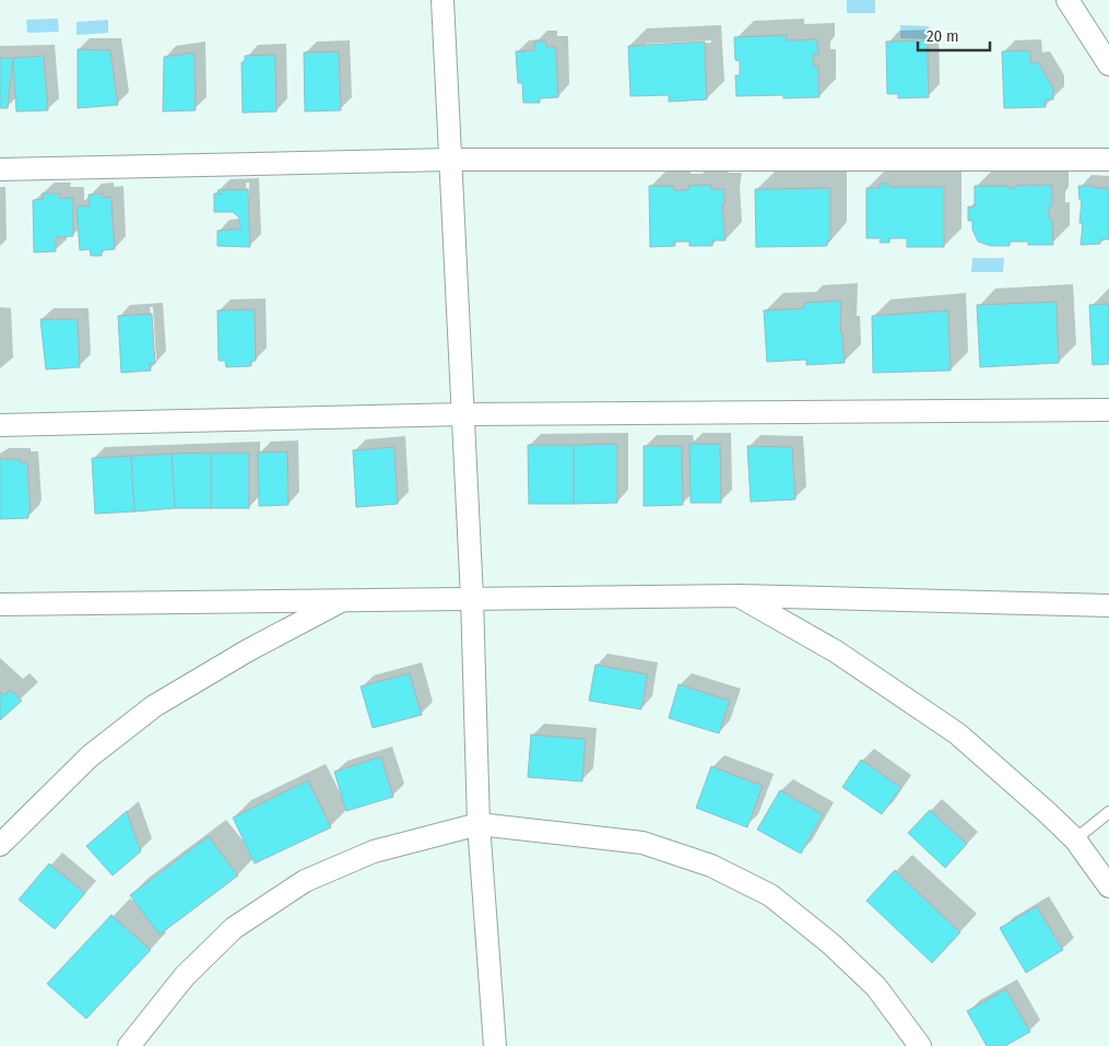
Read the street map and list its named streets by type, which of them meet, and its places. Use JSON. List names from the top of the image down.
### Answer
{
  "scale_bar": "20 m"
}
